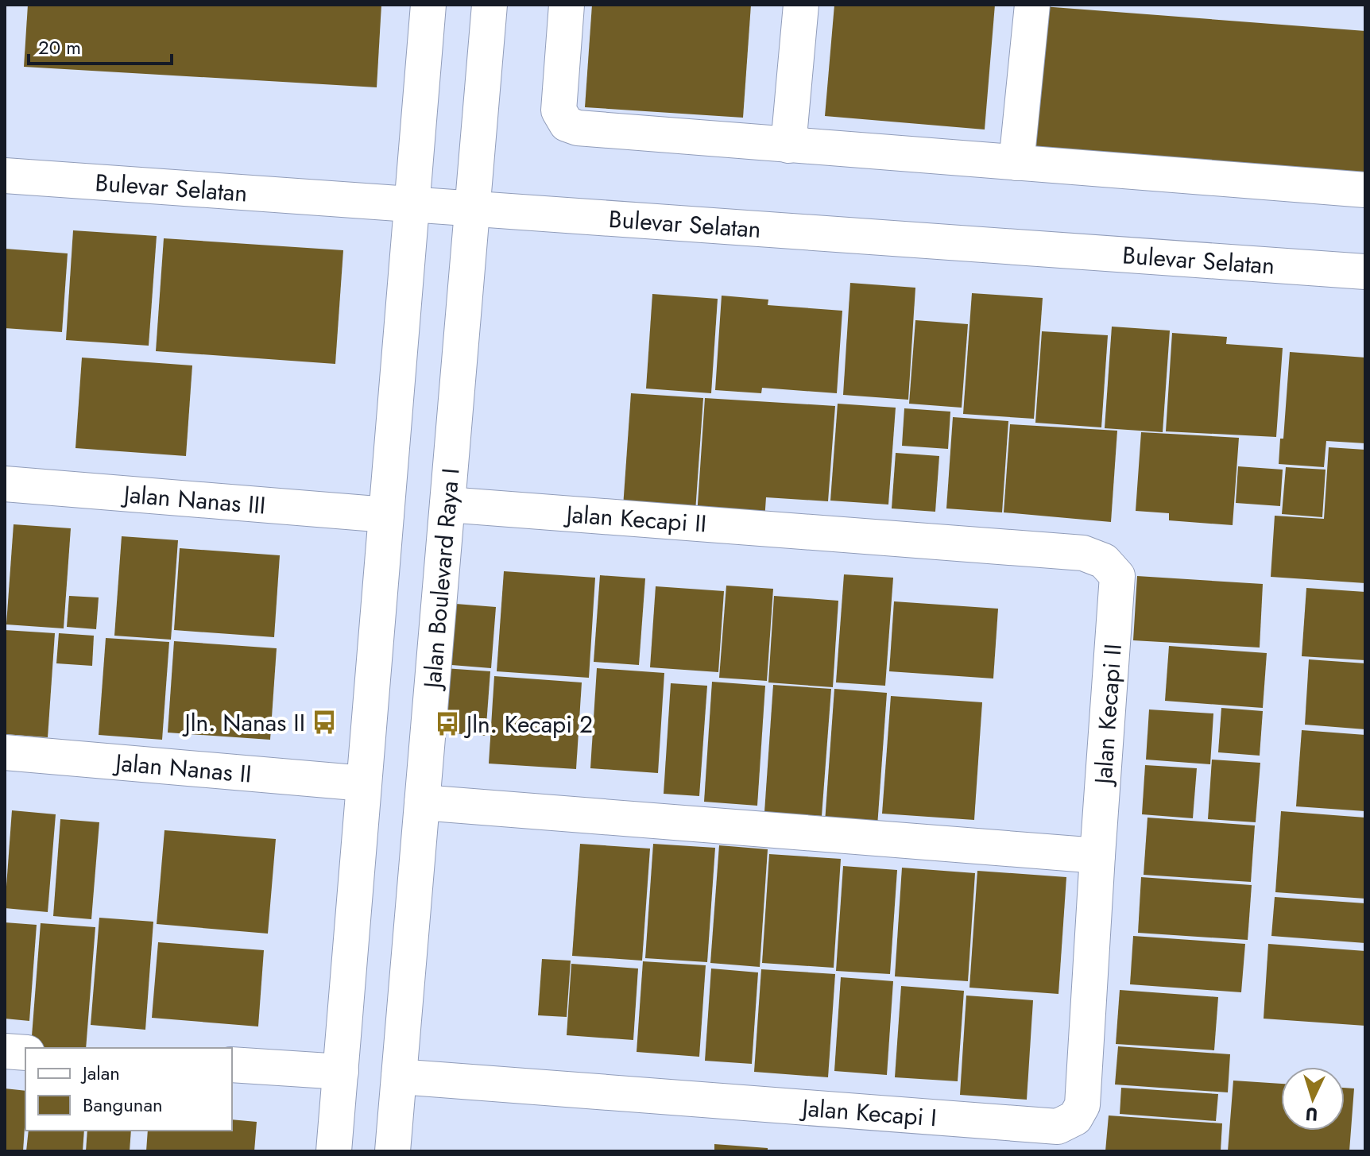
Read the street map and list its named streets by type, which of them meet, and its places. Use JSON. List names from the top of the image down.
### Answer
{
  "streets": {
    "street": [
      "Bulevar Selatan",
      "Jalan Nanas III",
      "Jalan Kecapi II",
      "Jalan Boulevard Raya I",
      "Jalan Nanas II",
      "Jalan Kecapi I"
    ]
  },
  "crossings": [
    ["Bulevar Selatan", "Jalan Boulevard Raya I"],
    ["Jalan Kecapi II", "Jalan Boulevard Raya I"],
    ["Jalan Kecapi II", "Jalan Kecapi I"],
    ["Jalan Boulevard Raya I", "Jalan Kecapi I"]
  ],
  "places": {
    "bus stop": ["Jln. Nanas II", "Jln. Kecapi 2"]
  },
  "legend": ["Jalan", "Bangunan"],
  "scale_bar": "20 m",
  "north": "bottom"
}
